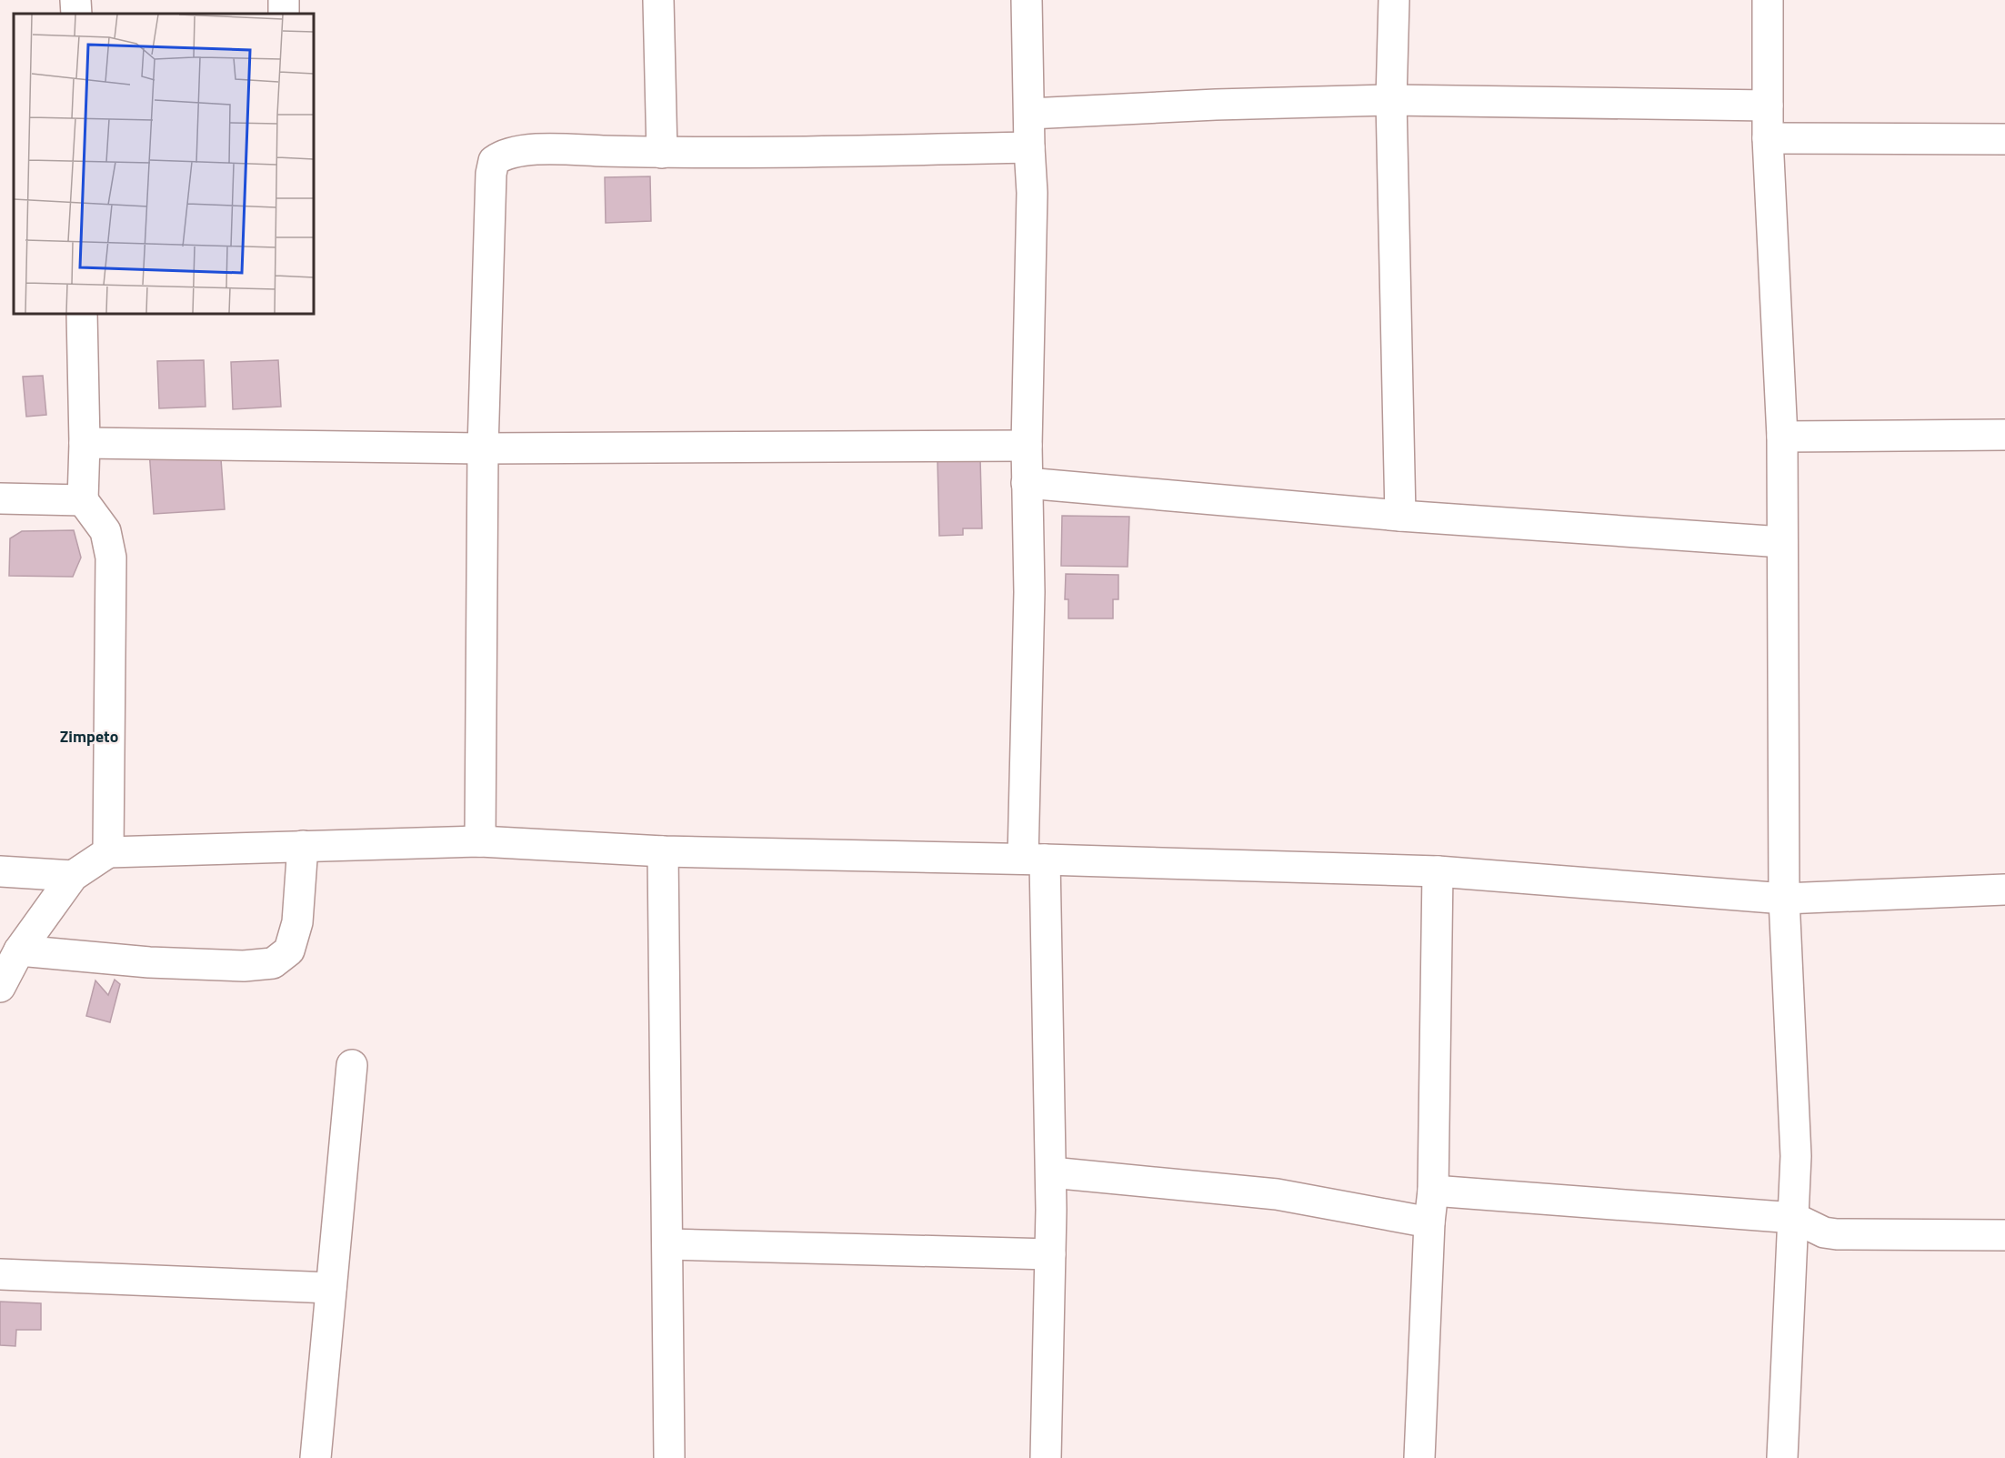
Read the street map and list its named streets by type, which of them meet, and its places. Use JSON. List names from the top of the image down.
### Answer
{
  "districts": ["Zimpeto"]
}
